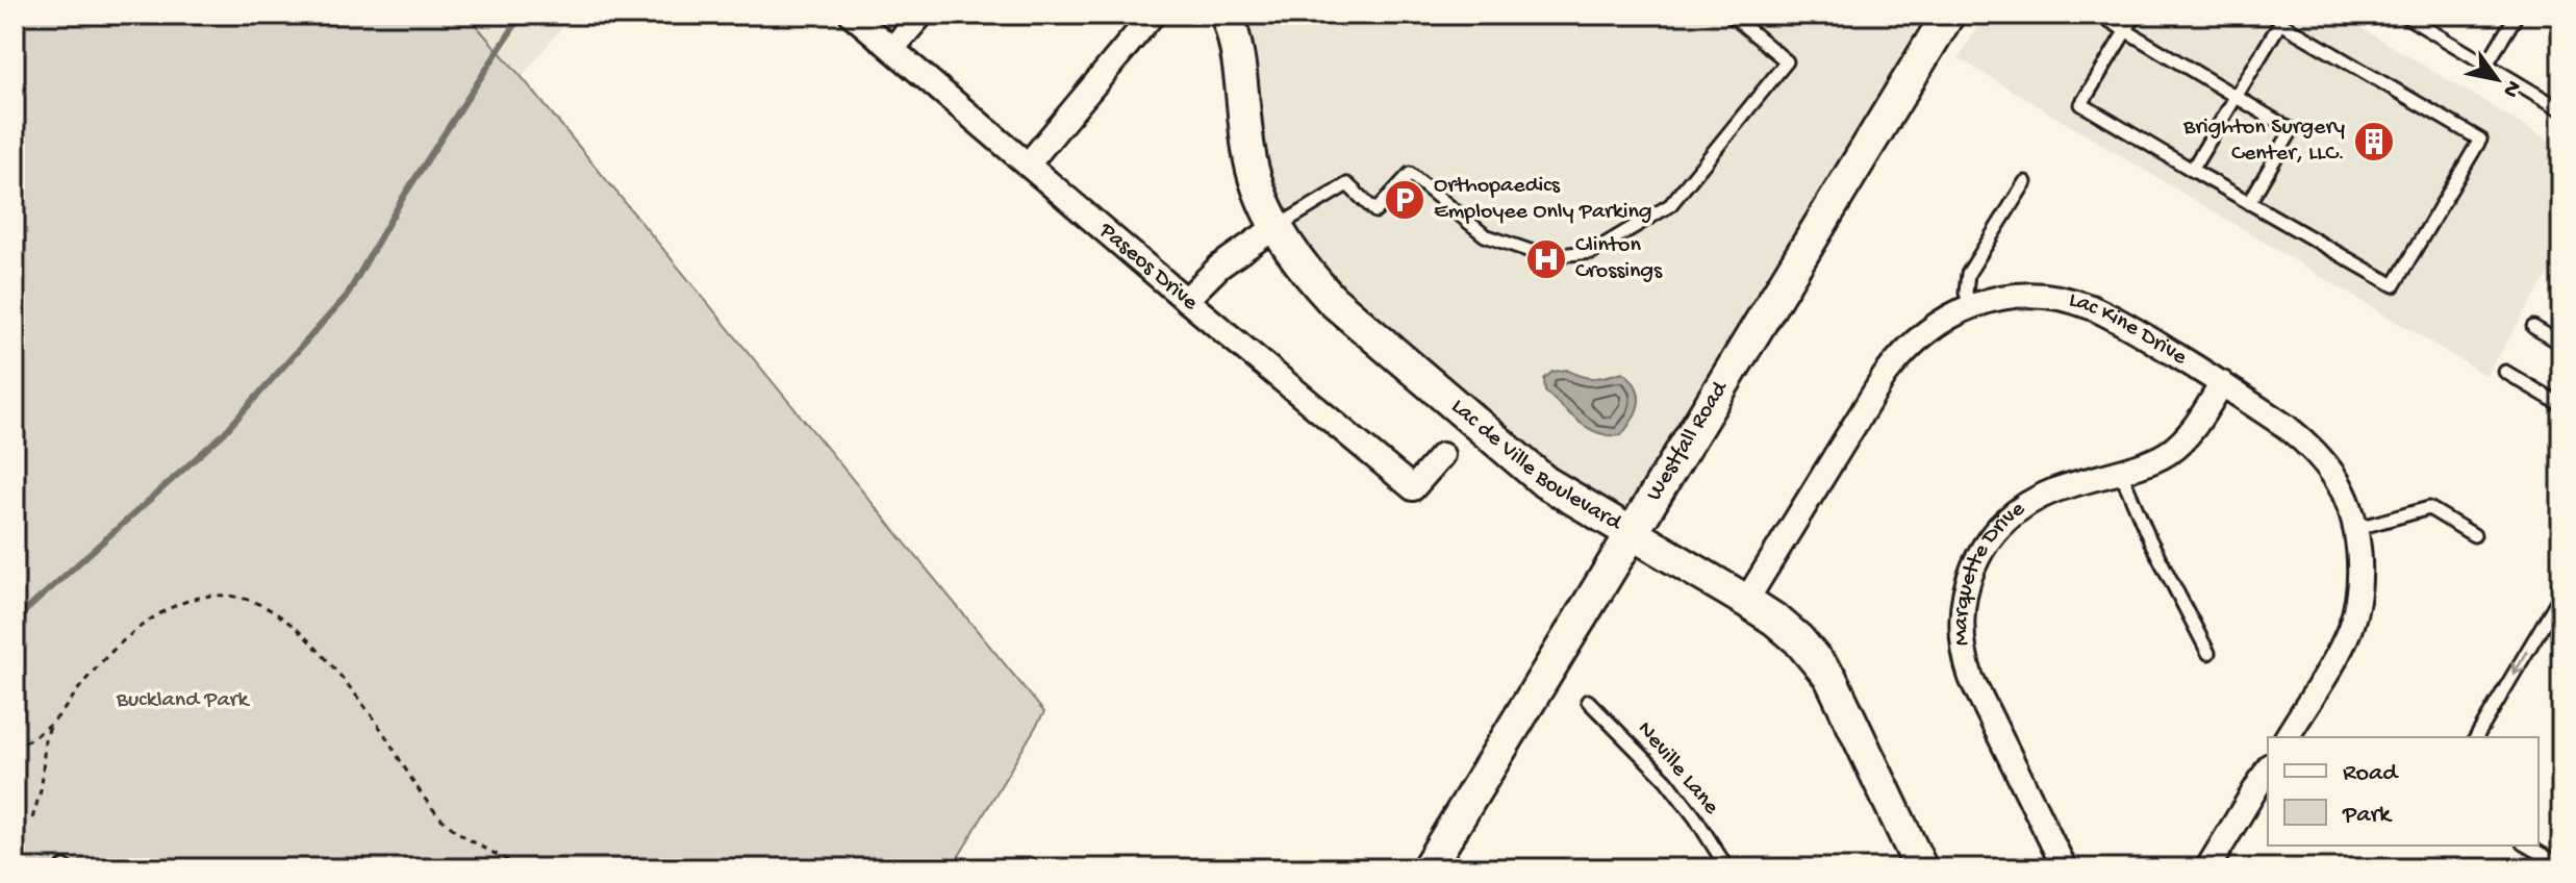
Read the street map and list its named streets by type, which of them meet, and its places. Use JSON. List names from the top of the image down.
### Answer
{
  "streets": {
    "street": [
      "Paseos Drive",
      "Lac Kine Drive",
      "Westfall Road",
      "Lac de Ville Boulevard",
      "Marquette Drive"
    ],
    "lane": ["Neville Lane"]
  },
  "crossings": [
    ["Lac Kine Drive", "Lac de Ville Boulevard"],
    ["Lac Kine Drive", "Marquette Drive"],
    ["Westfall Road", "Lac de Ville Boulevard"]
  ],
  "parks": ["Buckland Park"],
  "places": {
    "building": ["Brighton Surgery Center, LLC."],
    "parking": ["Orthopaedics Employee Only Parking"],
    "hospital": ["Clinton Crossings"]
  },
  "legend": ["Road", "Park"],
  "north": "bottom right"
}
